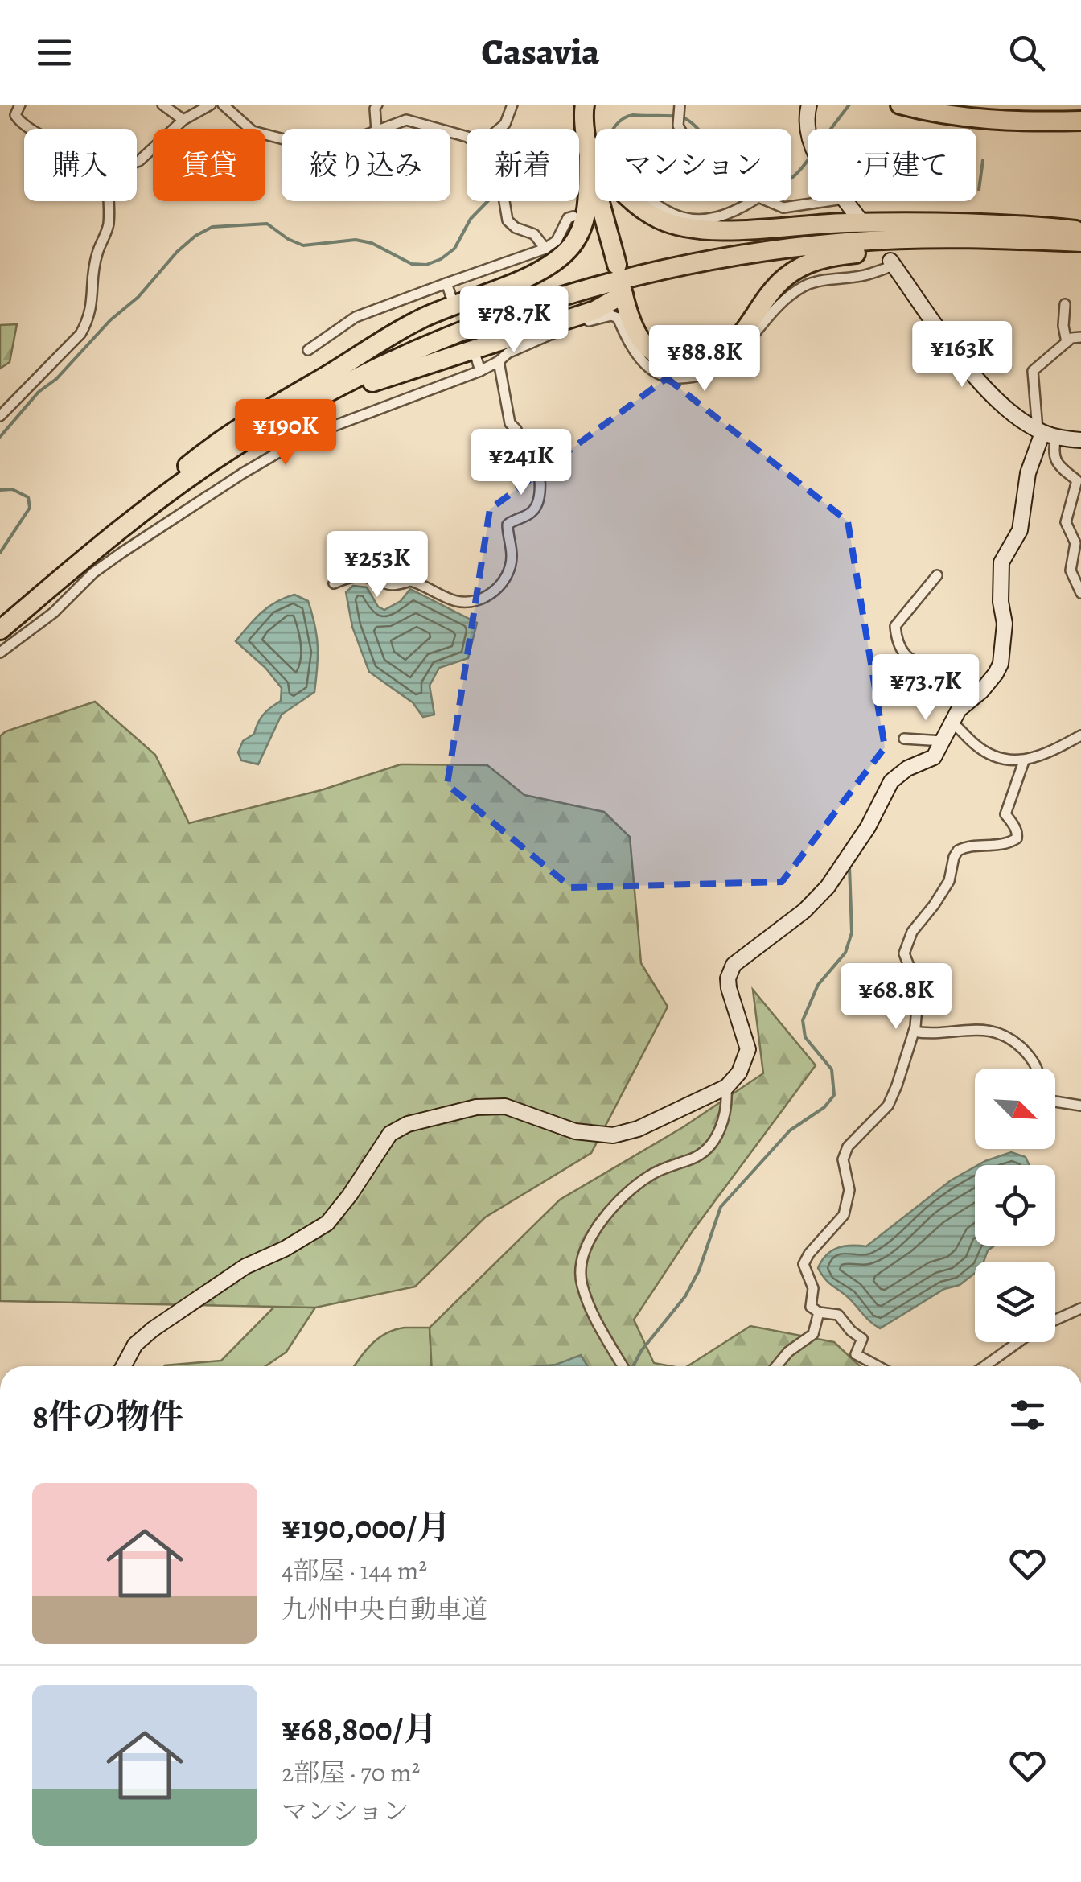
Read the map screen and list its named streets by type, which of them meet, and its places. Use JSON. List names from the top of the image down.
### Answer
{
  "north": "bottom right",
  "page": {
    "header": "Casavia",
    "chip": [
      "購入",
      "賃貸",
      "絞り込み",
      "新着",
      "マンション",
      "一戸建て"
    ],
    "price": [
      "¥78.7K",
      "¥163K",
      "¥88.8K",
      "¥190K",
      "¥241K",
      "¥253K",
      "¥73.7K",
      "¥68.8K"
    ],
    "heading": "8件の物件",
    "list": [
      {
        "name": "¥190,000/月",
        "note": "4部屋 · 144 m² · 九州中央自動車道"
      },
      {
        "name": "¥68,800/月",
        "note": "2部屋 · 70 m² · マンション"
      }
    ]
  }
}
